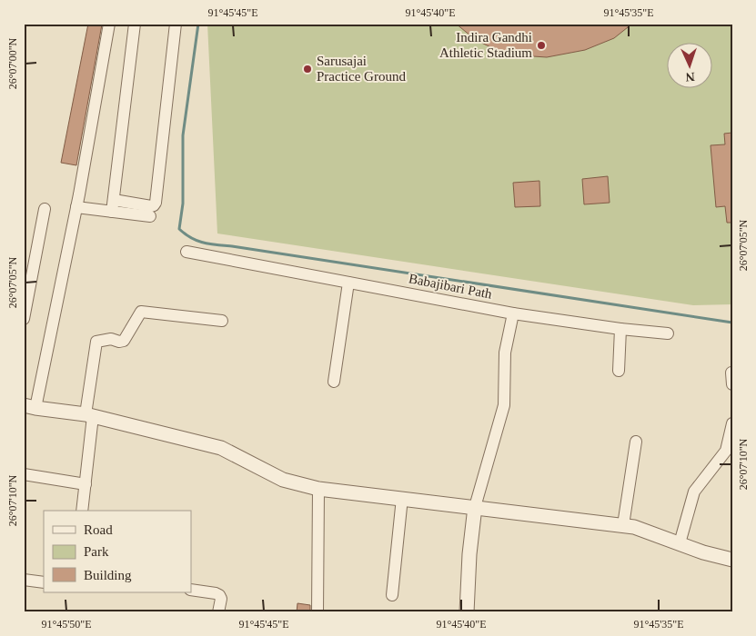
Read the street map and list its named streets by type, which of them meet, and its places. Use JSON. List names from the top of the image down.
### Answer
{
  "streets": {
    "street": ["Babajibari Path"]
  },
  "places": ["Indira Gandhi Athletic Stadium", "Sarusajai Practice Ground"],
  "legend": ["Road", "Park", "Building"],
  "north": "bottom",
  "coordinates": [
    "91°45'45\"E",
    "91°45'40\"E",
    "91°45'35\"E",
    "26°07'00\"N",
    "26°07'05\"N",
    "26°07'10\"N",
    "91°45'50\"E"
  ]
}
